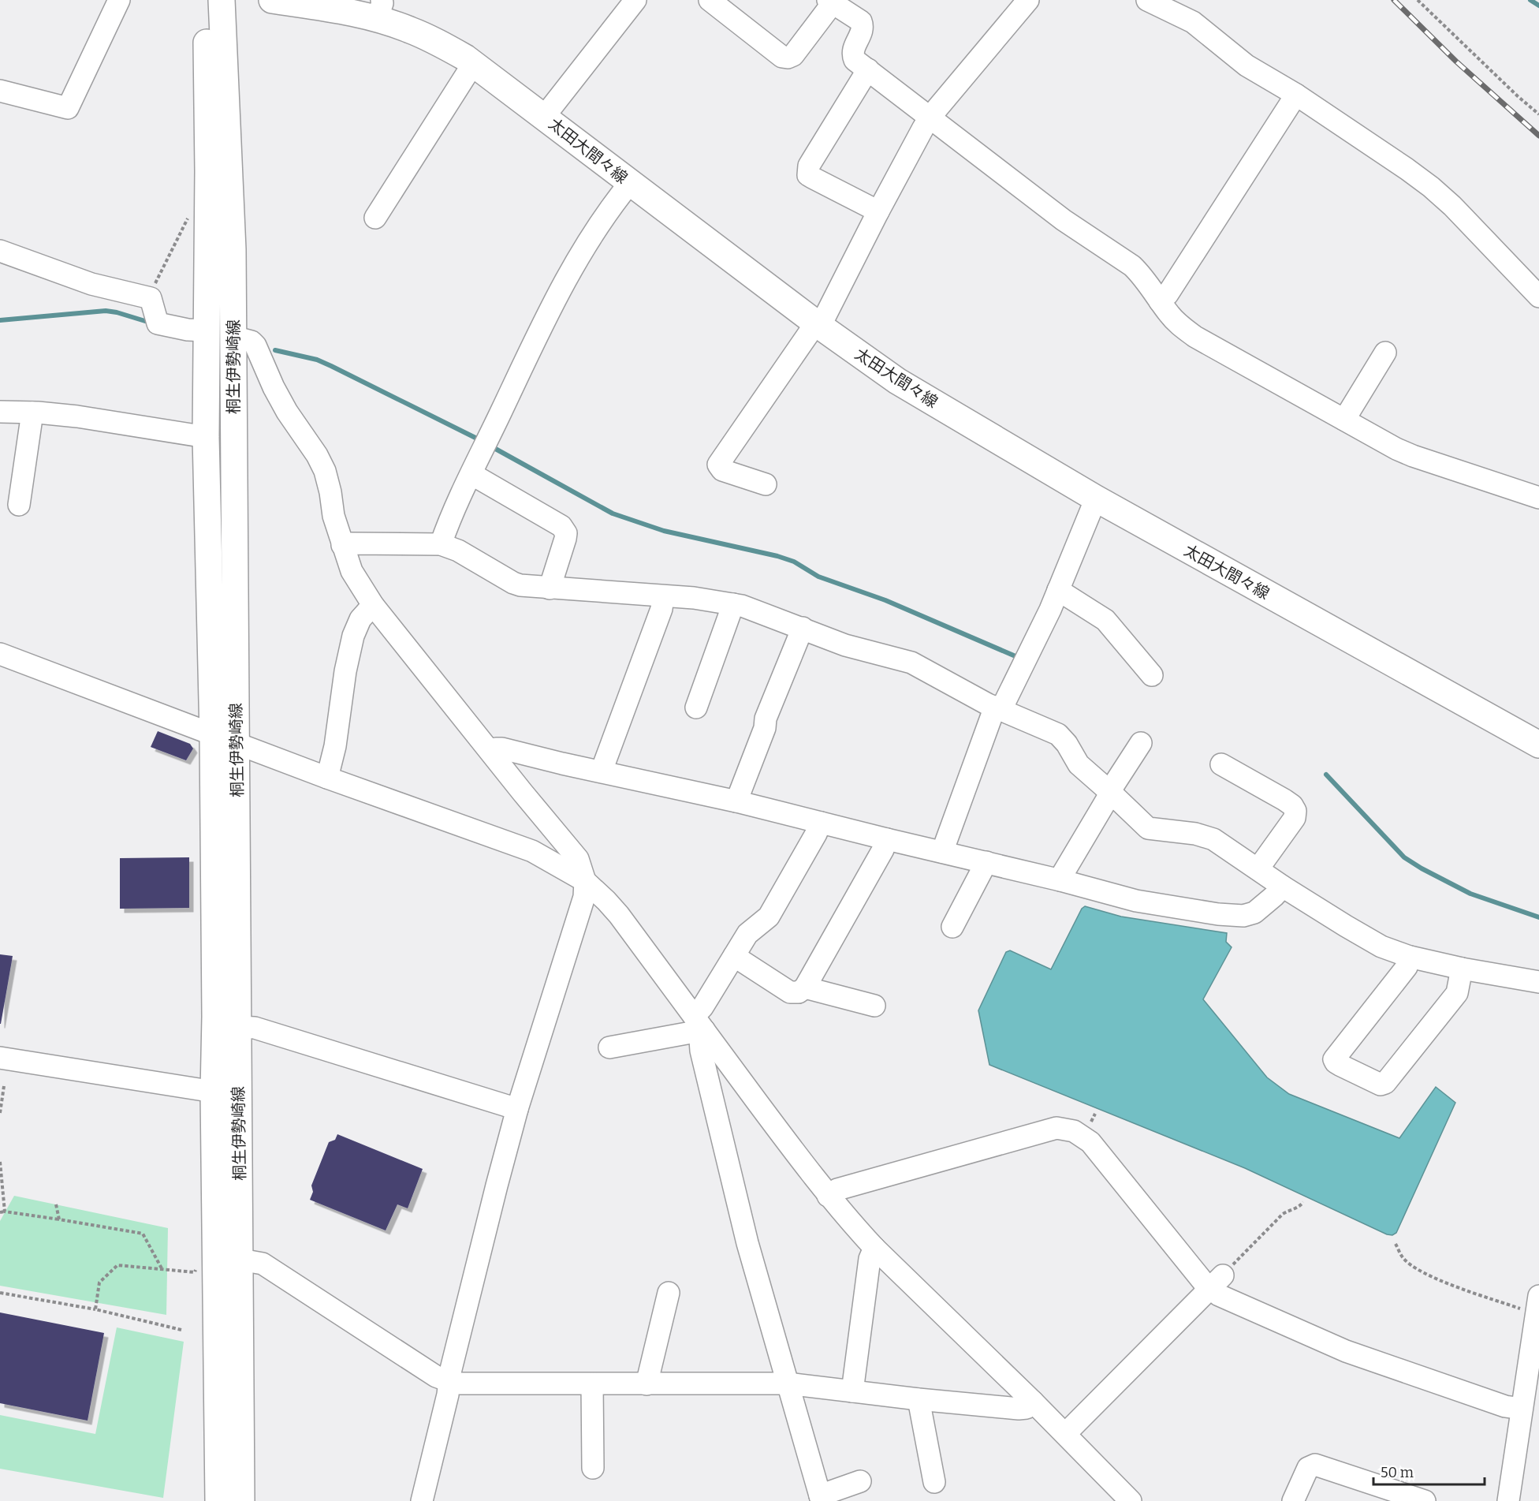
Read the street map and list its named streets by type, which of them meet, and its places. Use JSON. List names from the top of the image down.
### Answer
{
  "streets": {
    "main road": ["太田大間々線", "桐生伊勢崎線"]
  },
  "scale_bar": "50 m"
}
